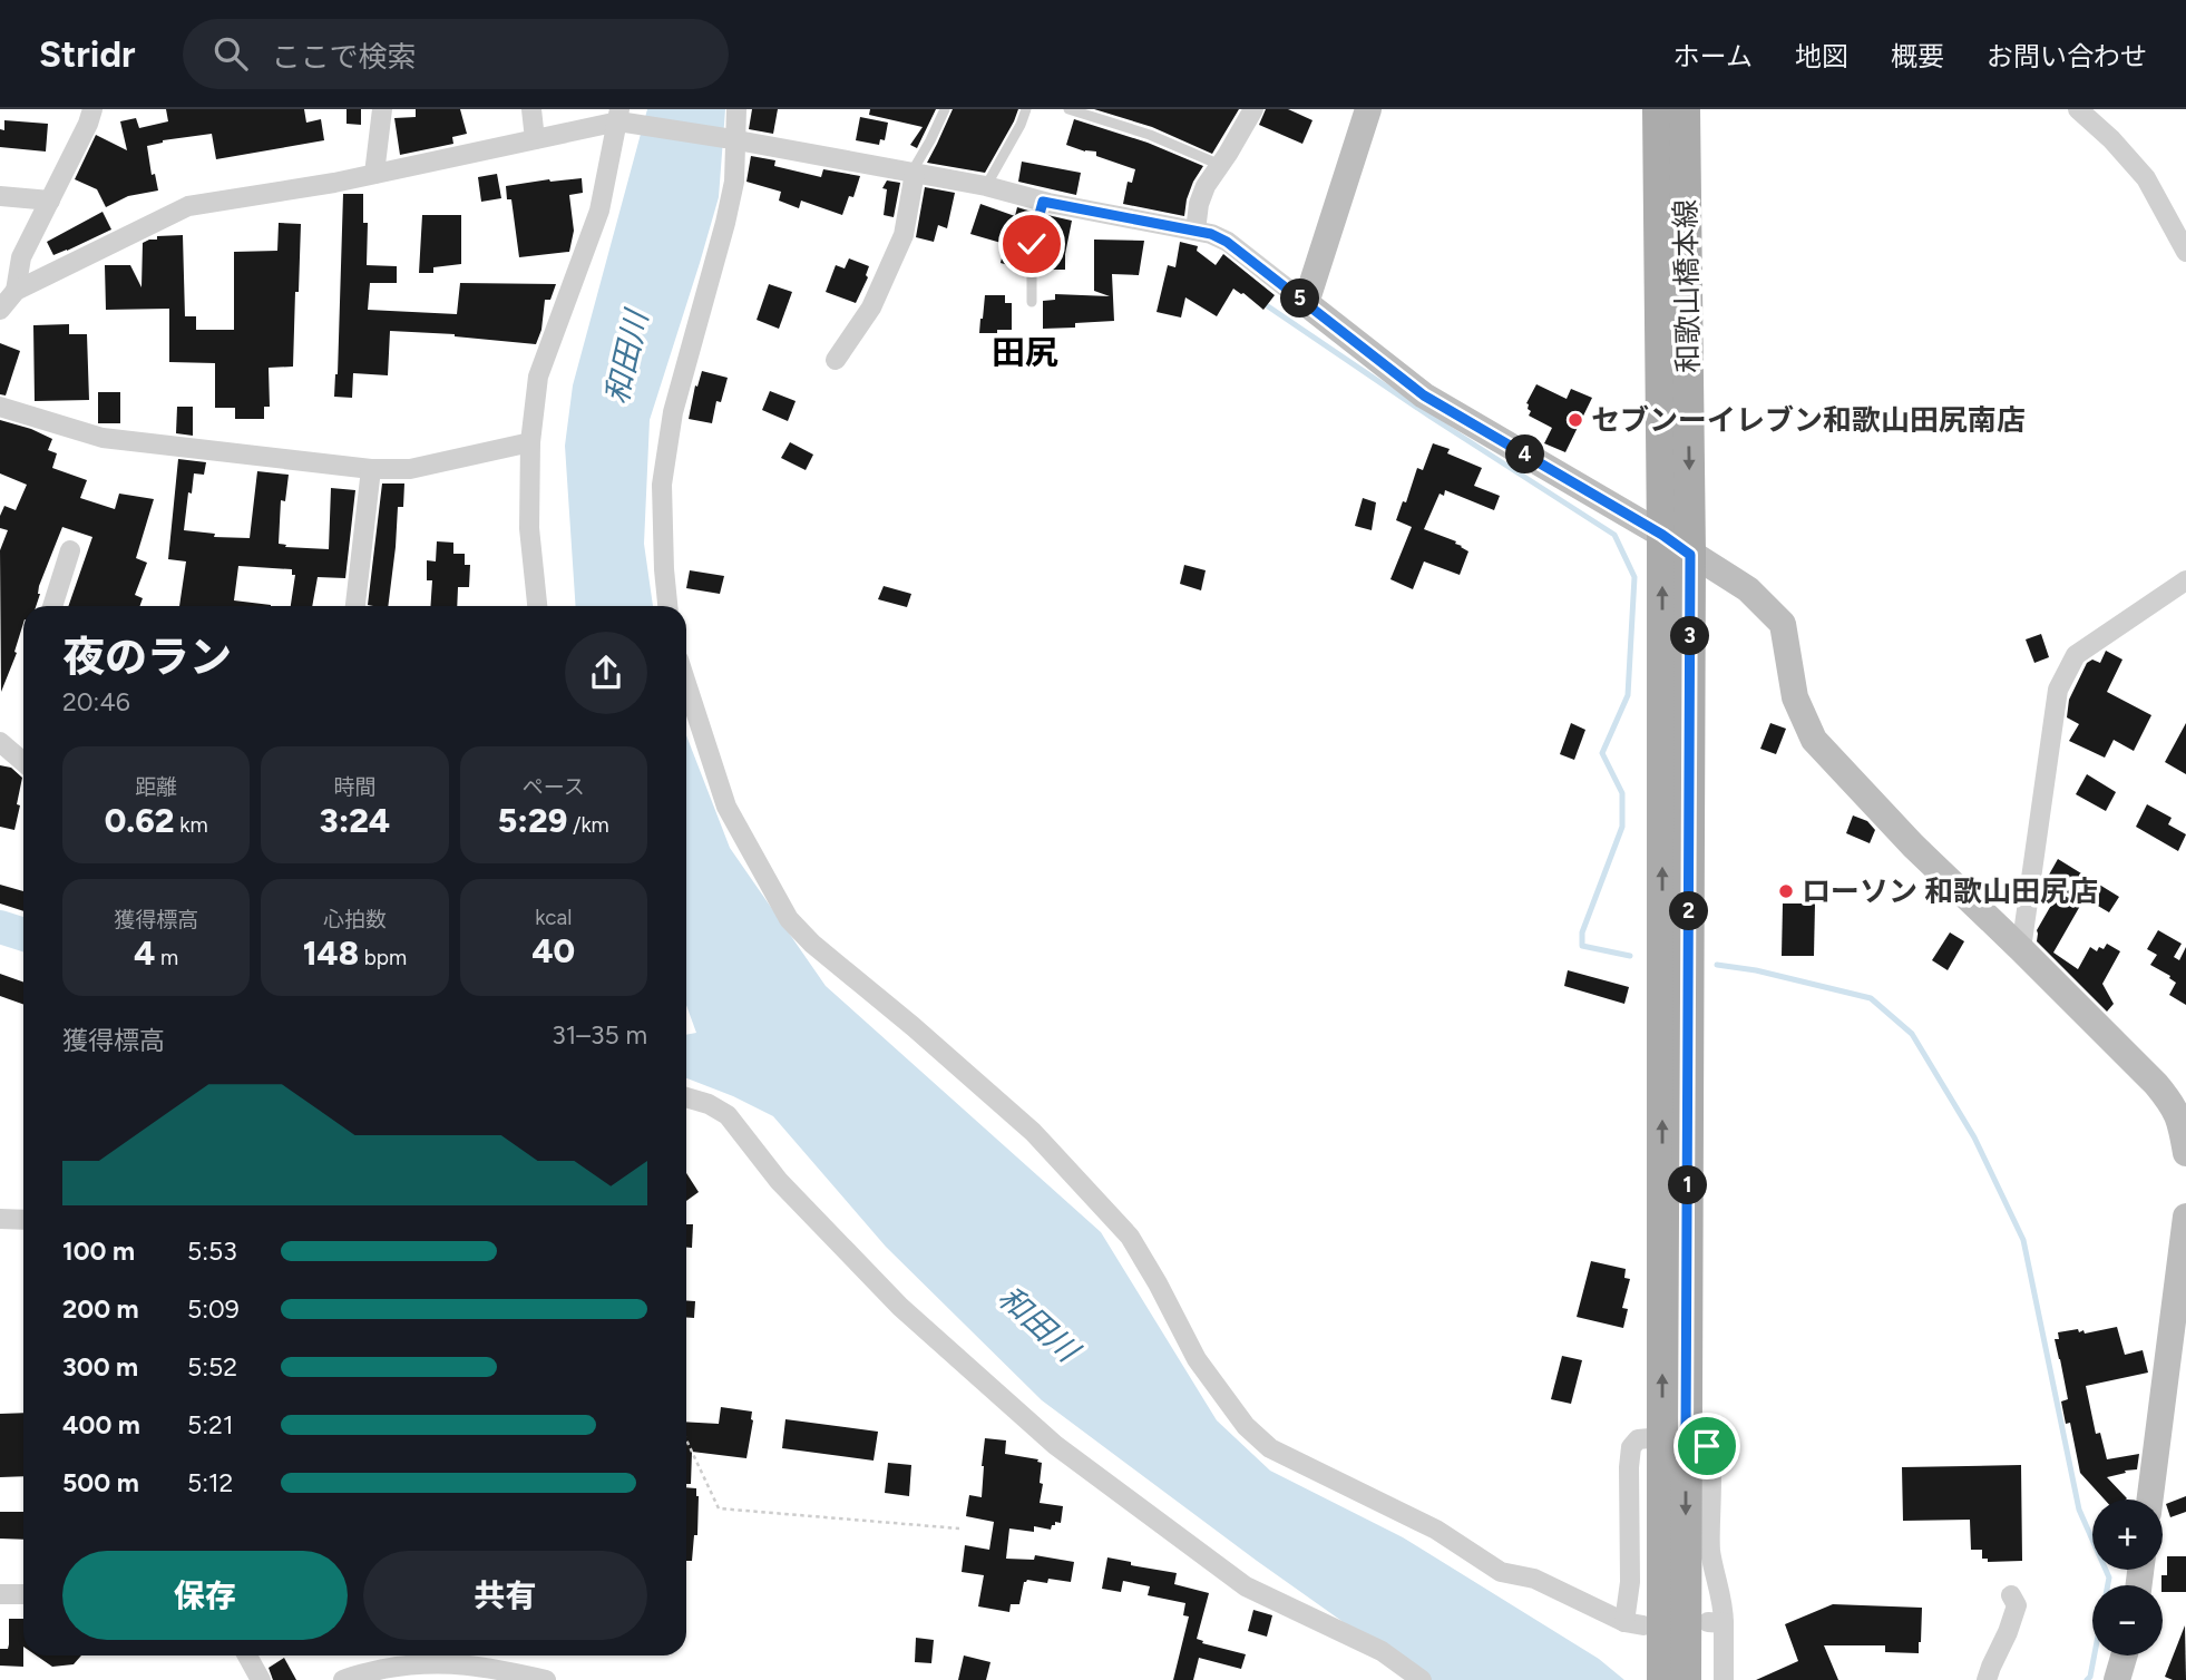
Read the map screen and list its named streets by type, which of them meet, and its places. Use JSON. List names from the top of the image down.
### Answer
{
  "streets": {
    "main road": ["和歌山橋本線"]
  },
  "districts": ["田尻"],
  "water": ["和田川"],
  "places": ["セブンーイレブン和歌山田尻南店", "ローソン 和歌山田尻店"],
  "page": {
    "header": "Stridr",
    "search": "ここで検索",
    "nav": [
      "ホーム",
      "地図",
      "概要",
      "お問い合わせ"
    ],
    "pins": [
      "5",
      "4",
      "3",
      "2",
      "1"
    ],
    "heading": ["夜のラン", "20:46"],
    "stats": [
      ["距離", "0.62 km"],
      ["時間", "3:24"],
      ["ペース", "5:29 /km"],
      ["獲得標高", "4 m"],
      ["心拍数", "148 bpm"],
      ["kcal", "40"]
    ],
    "chart": ["獲得標高", "31–35 m"],
    "list": [
      {
        "name": "100 m",
        "note": "5:53"
      },
      {
        "name": "200 m",
        "note": "5:09"
      },
      {
        "name": "300 m",
        "note": "5:52"
      },
      {
        "name": "400 m",
        "note": "5:21"
      },
      {
        "name": "500 m",
        "note": "5:12"
      }
    ],
    "map_buttons": ["+", "−"],
    "buttons": ["保存", "共有"]
  }
}
